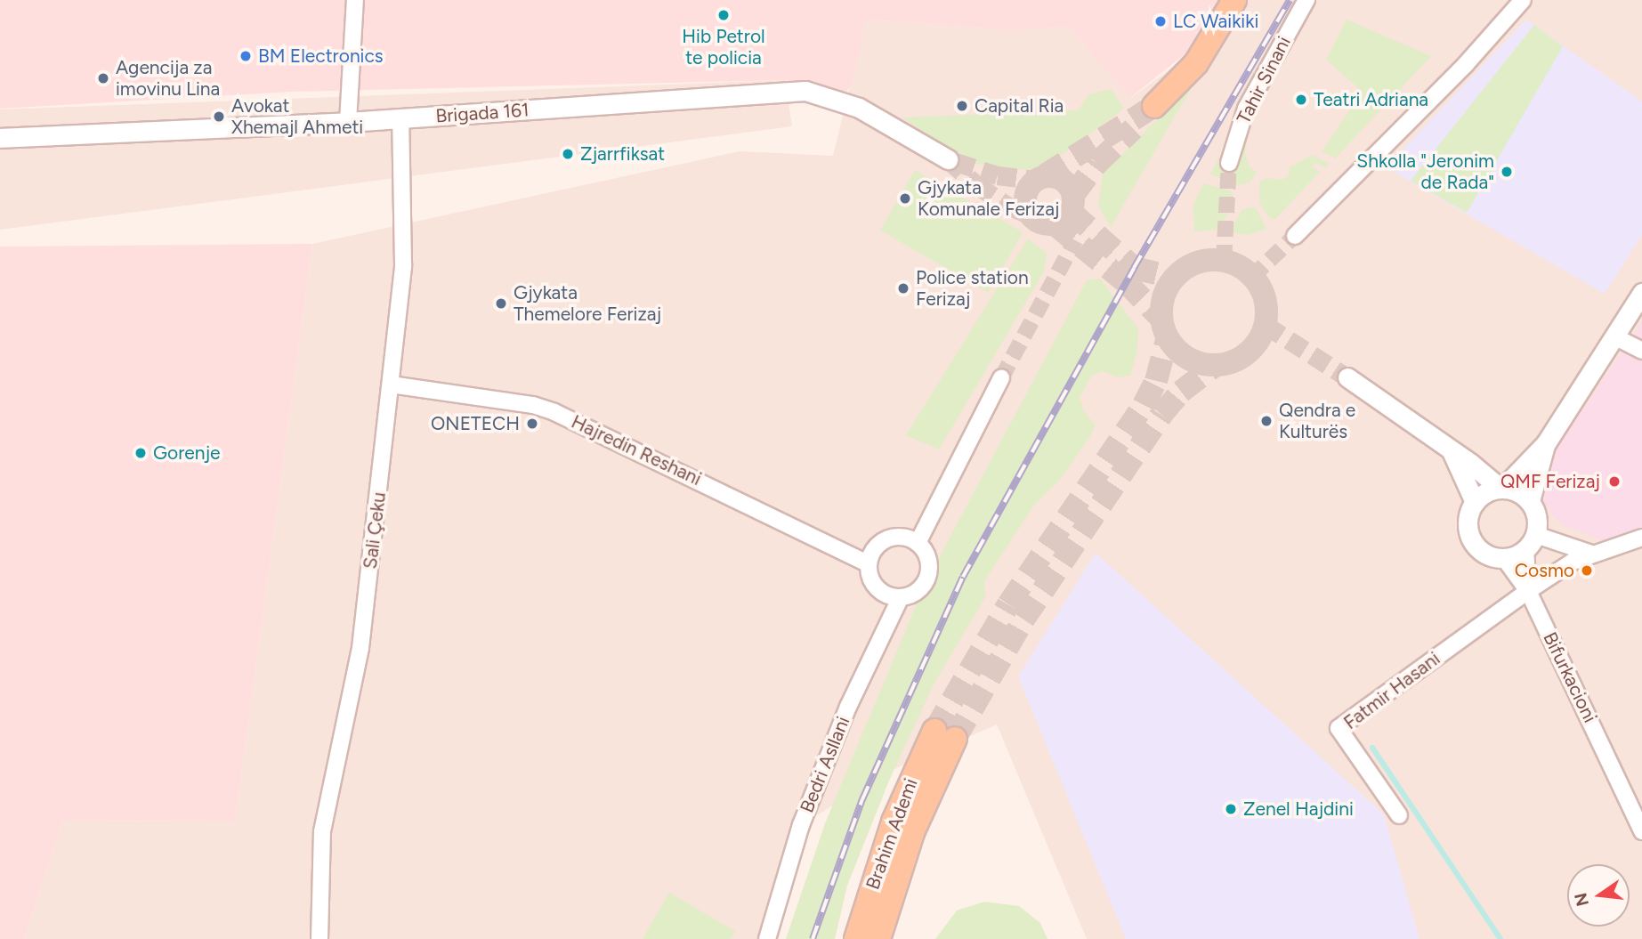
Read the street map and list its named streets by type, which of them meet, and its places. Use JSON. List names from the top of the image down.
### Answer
{
  "streets": {
    "main road": ["Brahim Ademi"],
    "street": [
      "Tahir Sinani",
      "Brigada 161",
      "Hajredin Reshani",
      "Sali Çeku",
      "Bifurkacioni",
      "Fatmir Hasani",
      "Bedri Asllani"
    ]
  },
  "crossings": [
    ["Brigada 161", "Sali Çeku"],
    ["Hajredin Reshani", "Sali Çeku"],
    ["Hajredin Reshani", "Bedri Asllani"],
    ["Bifurkacioni", "Fatmir Hasani"]
  ],
  "places": [
    "Hib Petrol te policia",
    "LC Waikiki",
    "BM Electronics",
    "Agencija za imovinu Lina",
    "Teatri Adriana",
    "Capital Ria",
    "Avokat Xhemajl Ahmeti",
    "Zjarrfiksat",
    "Shkolla \"Jeronim de Rada\"",
    "Gjykata Komunale Ferizaj",
    "Police station Ferizaj",
    "Gjykata Themelore Ferizaj",
    "Qendra e Kulturës",
    "ONETECH",
    "Gorenje",
    "QMF Ferizaj",
    "Cosmo",
    "Zenel Hajdini"
  ],
  "north": "left"
}
